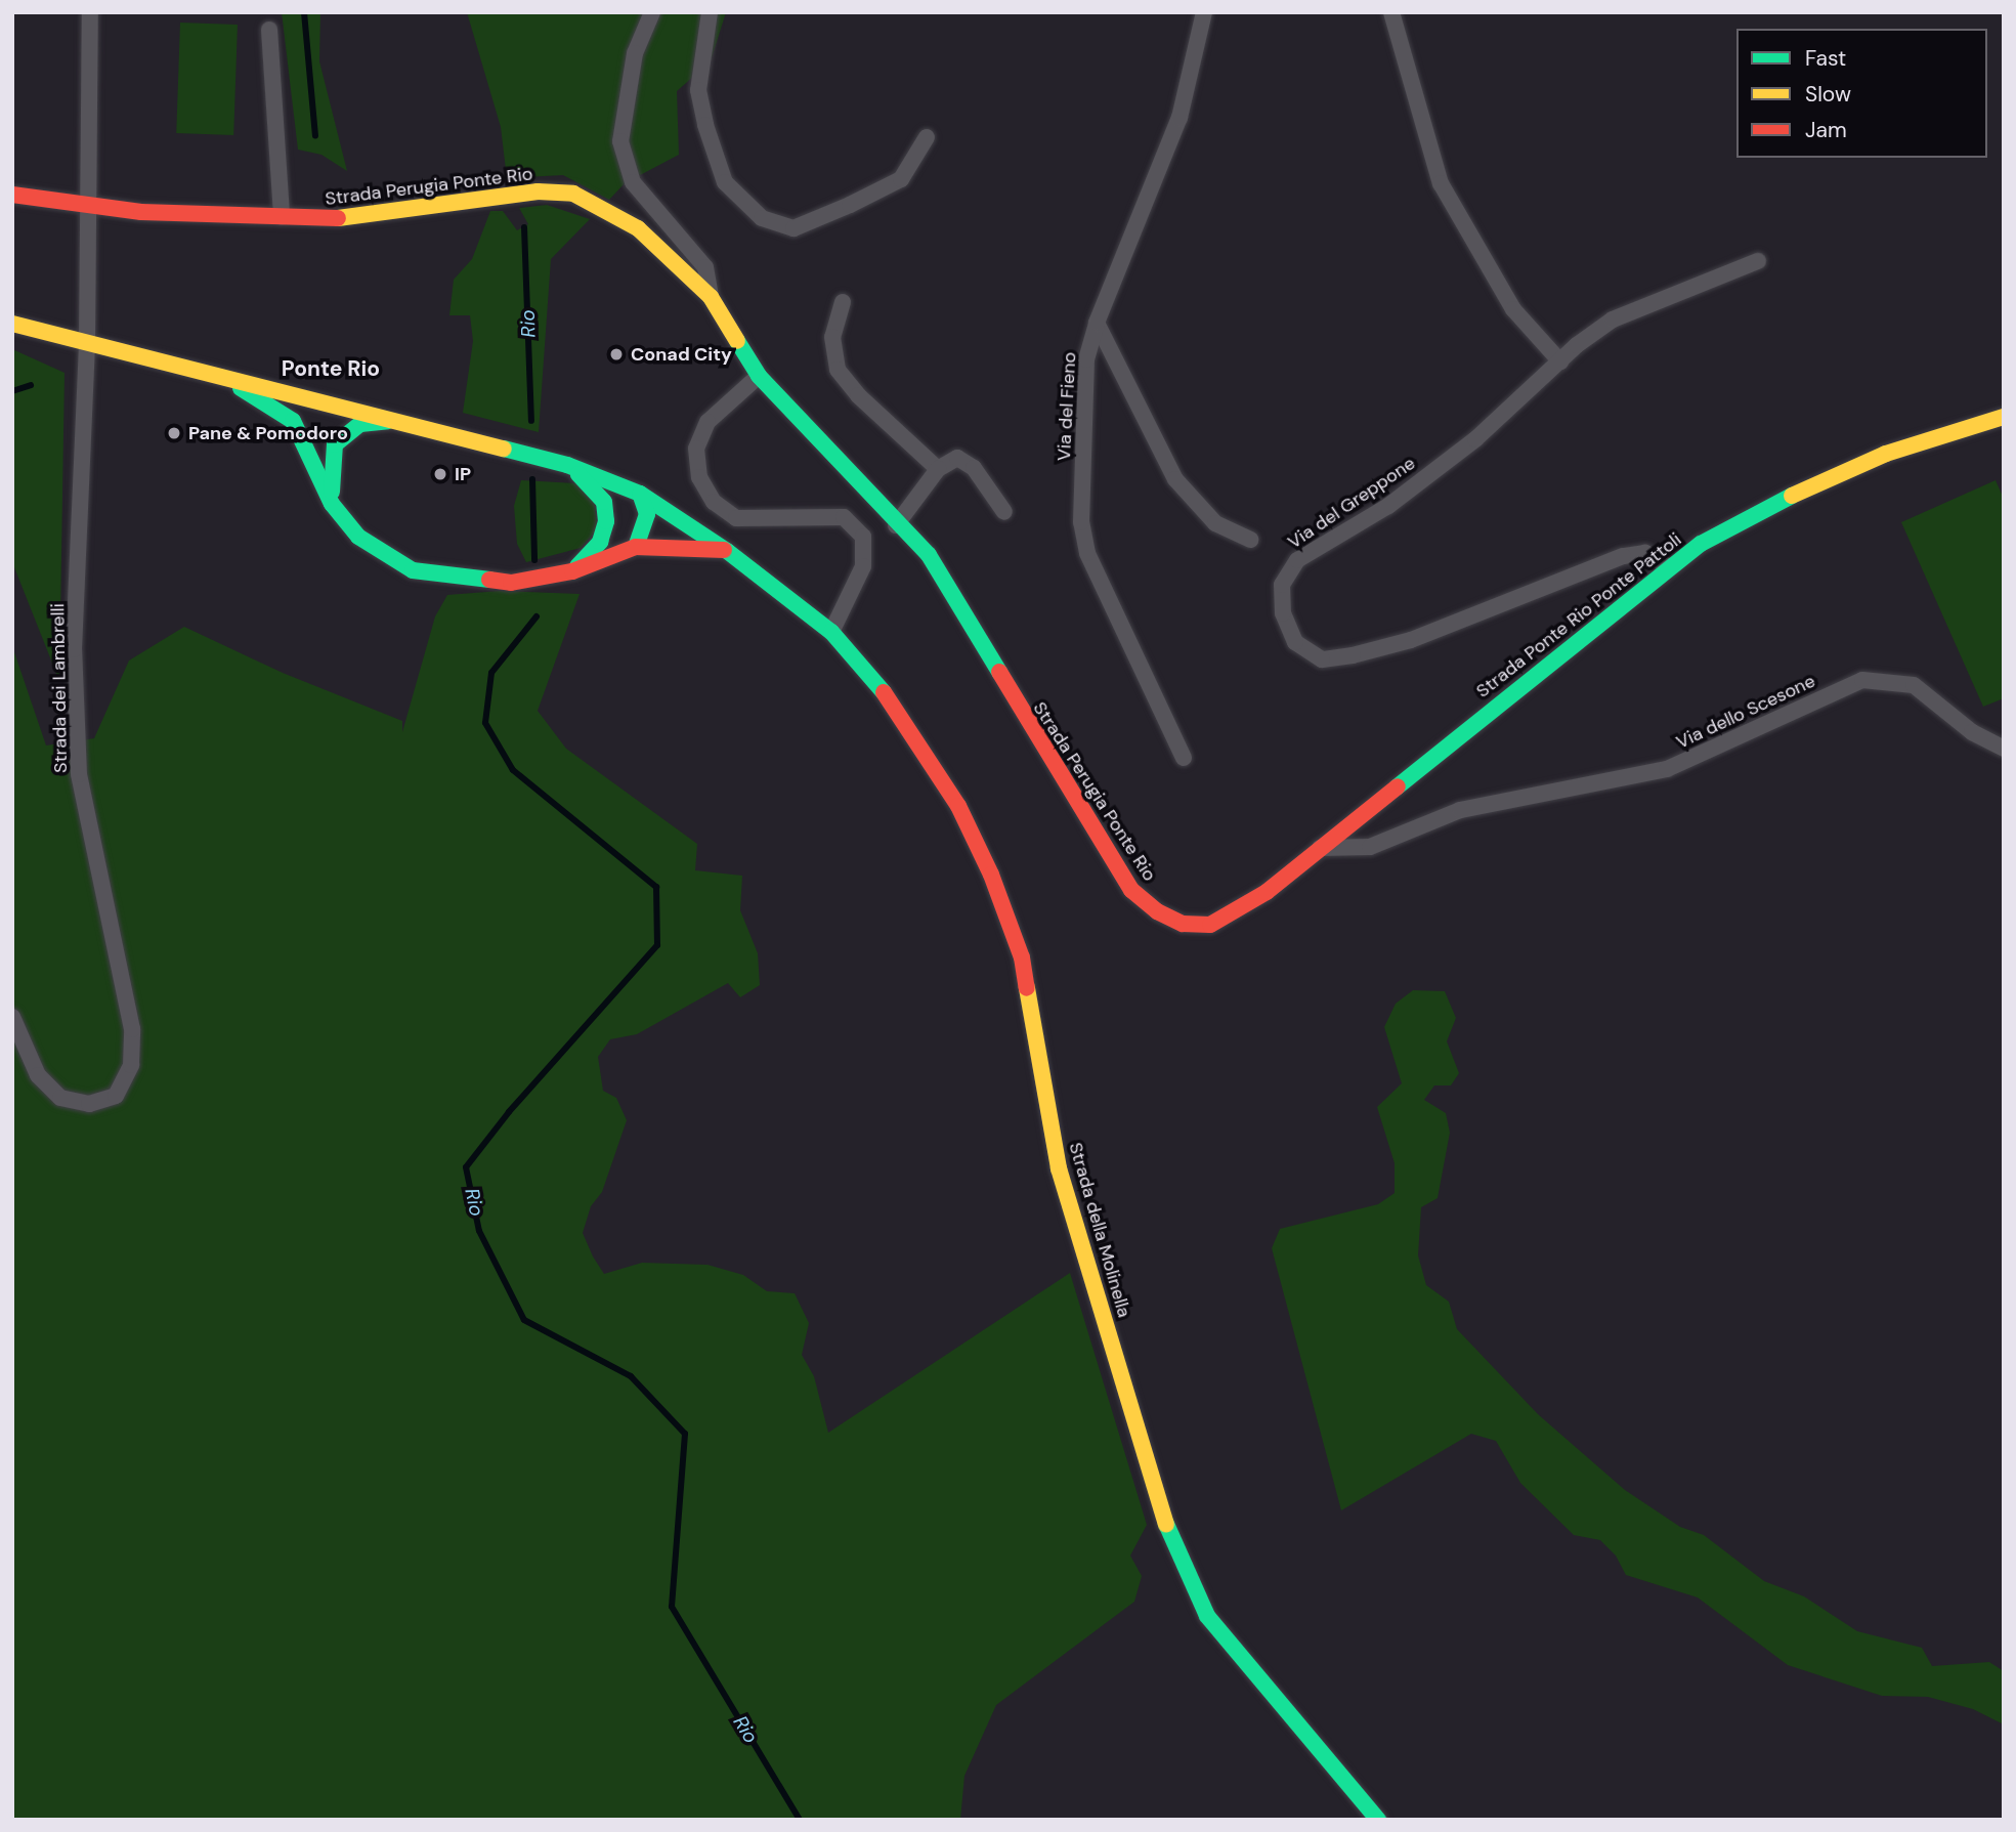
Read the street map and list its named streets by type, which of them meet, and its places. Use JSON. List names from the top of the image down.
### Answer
{
  "streets": {
    "main road": ["Strada Perugia Ponte Rio", "Strada Ponte Rio Ponte Pattoli", "Strada della Molinella"],
    "street": [
      "Via del Fieno",
      "Via del Greppone",
      "Strada dei Lambrelli",
      "Via dello Scesone"
    ]
  },
  "crossings": [
    ["Strada Perugia Ponte Rio", "Strada Ponte Rio Ponte Pattoli"],
    ["Strada Perugia Ponte Rio", "Strada dei Lambrelli"],
    ["Strada Perugia Ponte Rio", "Via dello Scesone"],
    ["Via del Greppone", "Strada Ponte Rio Ponte Pattoli"]
  ],
  "districts": ["Ponte Rio"],
  "water": ["Rio"],
  "places": ["Conad City", "Pane & Pomodoro", "IP"],
  "legend": ["Fast", "Slow", "Jam"]
}
